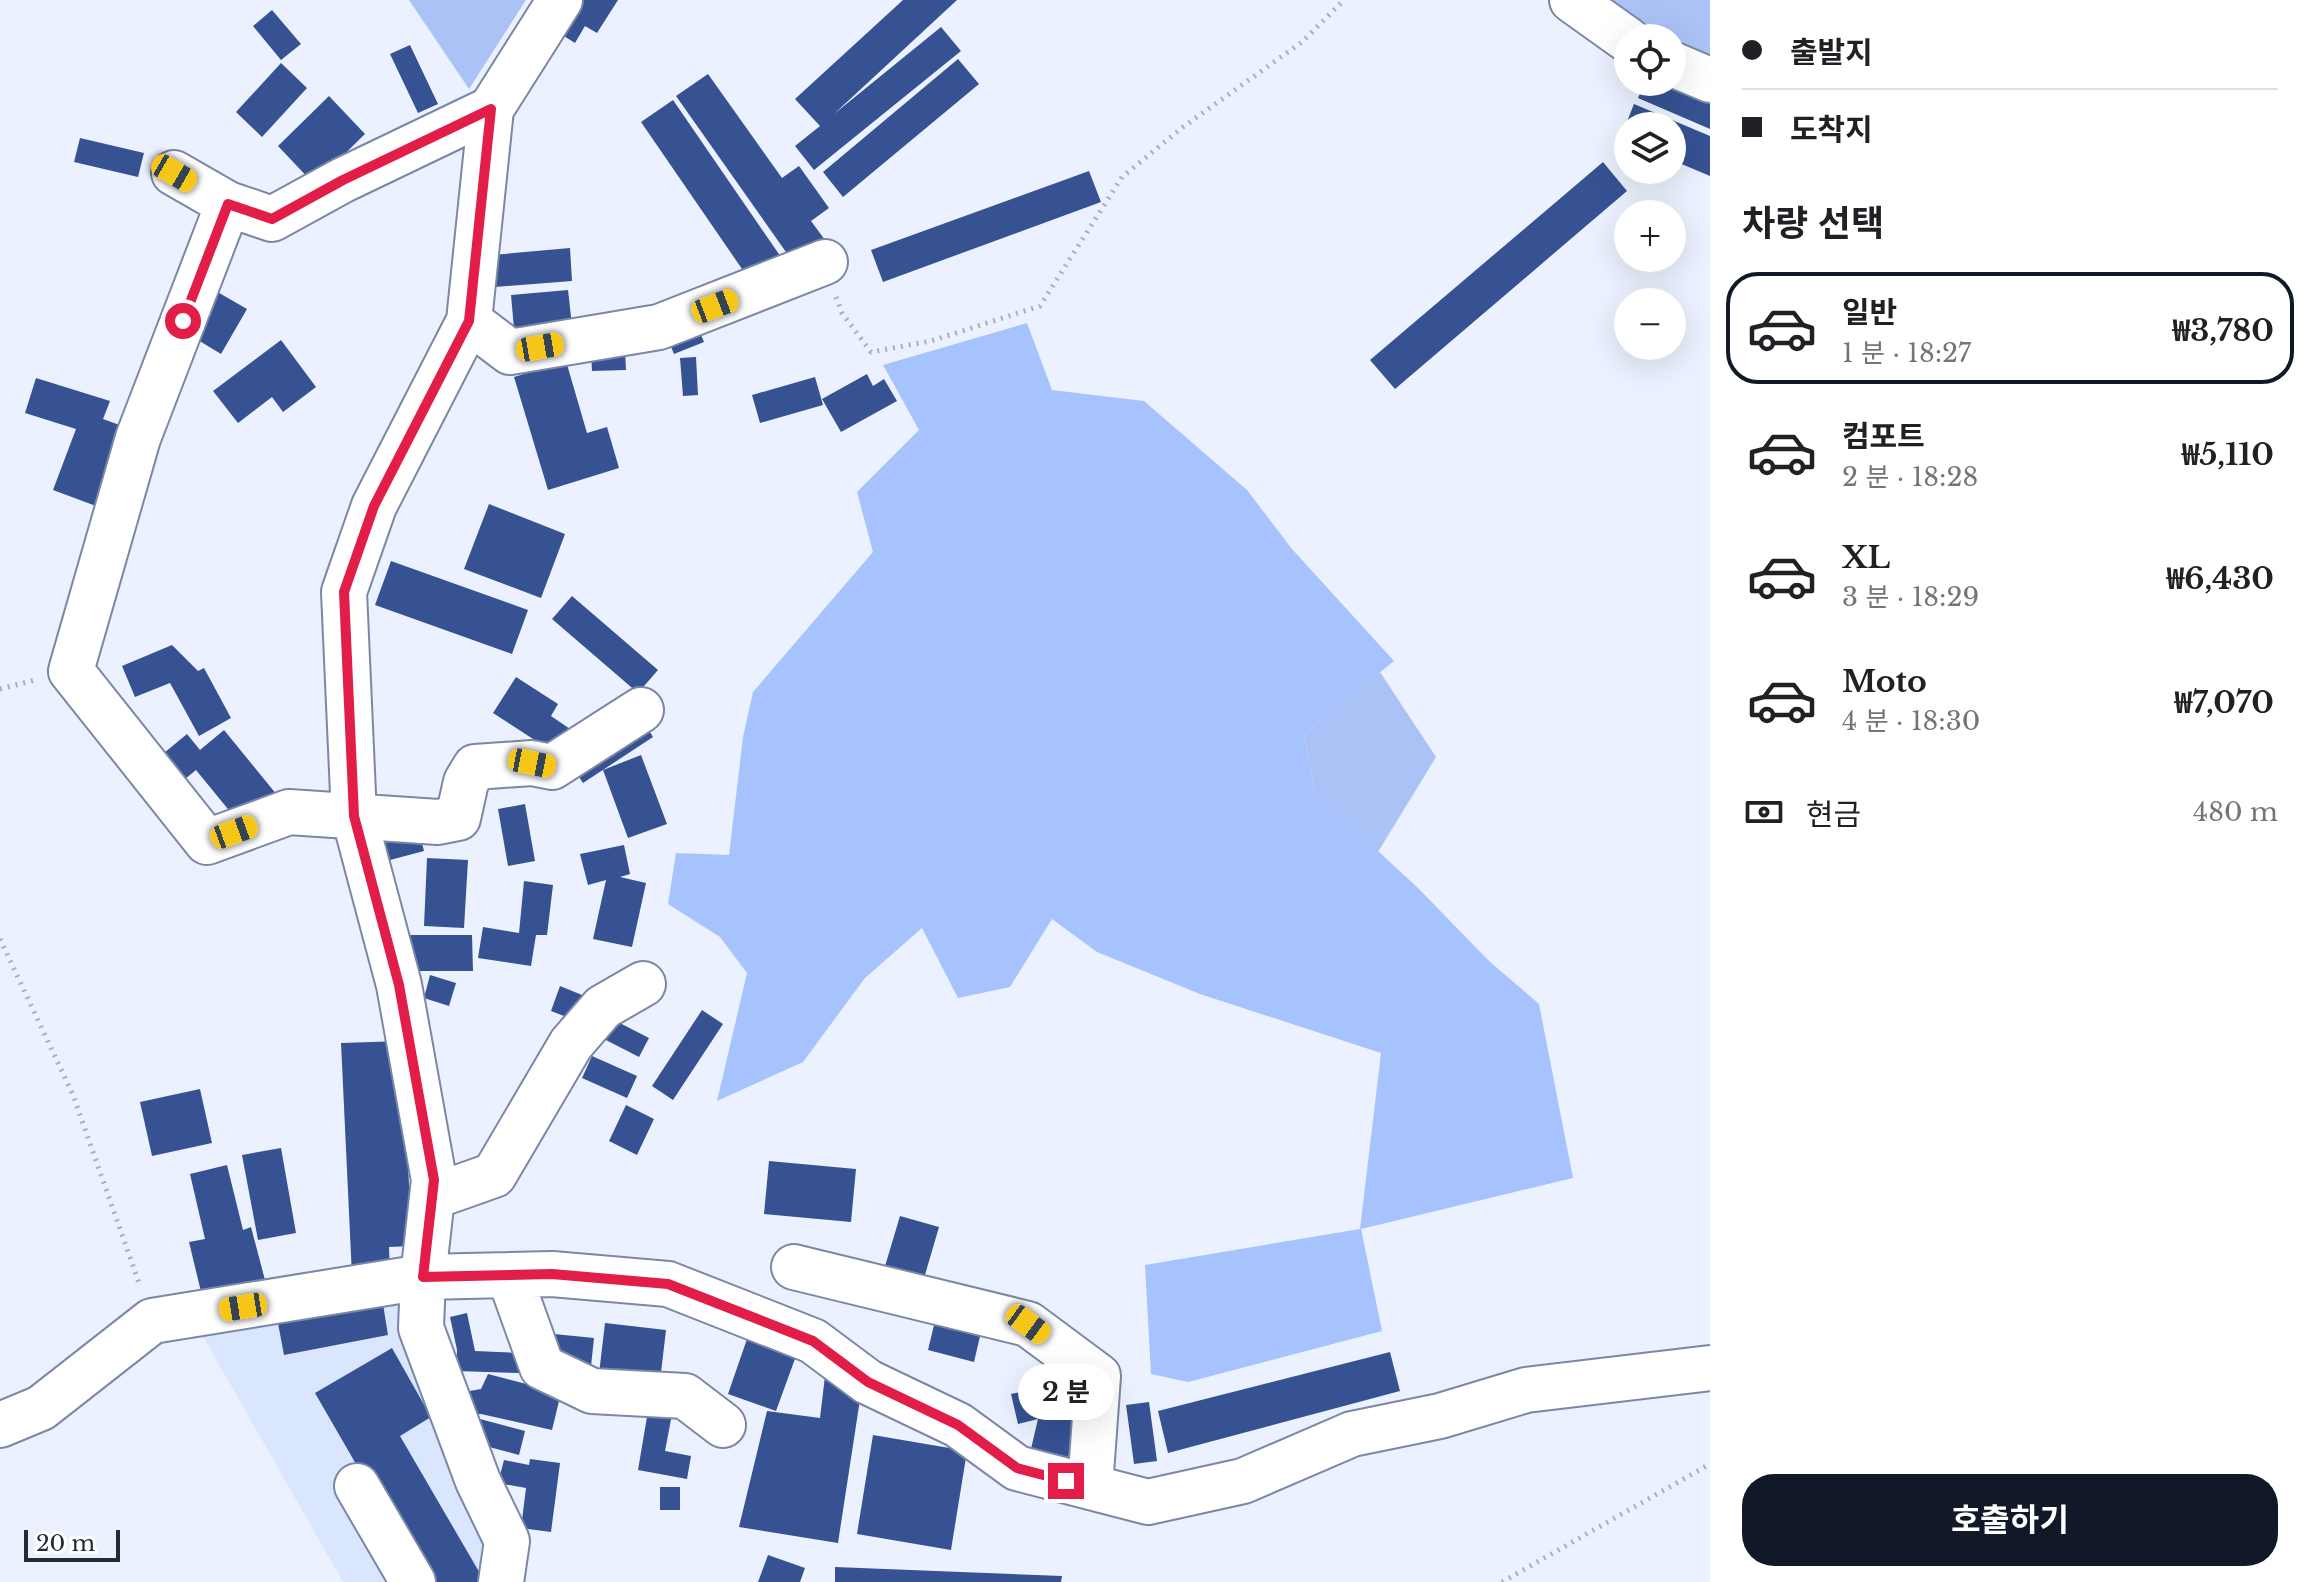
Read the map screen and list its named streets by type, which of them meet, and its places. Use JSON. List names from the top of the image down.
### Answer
{
  "scale_bar": "20 m",
  "page": {
    "banner": ["출발지", "도착지"],
    "map_buttons": ["+", "−"],
    "heading": "차량 선택",
    "list": [
      {
        "name": "일반",
        "note": "1 분 · 18:27",
        "value": "₩3,780"
      },
      {
        "name": "컴포트",
        "note": "2 분 · 18:28",
        "value": "₩5,110"
      },
      {
        "name": "XL",
        "note": "3 분 · 18:29",
        "value": "₩6,430"
      },
      {
        "name": "Moto",
        "note": "4 분 · 18:30",
        "value": "₩7,070"
      }
    ],
    "pay": ["현금", "480 m"],
    "bubble": "2 분",
    "buttons": "호출하기",
    "scale": "20 m"
  }
}
